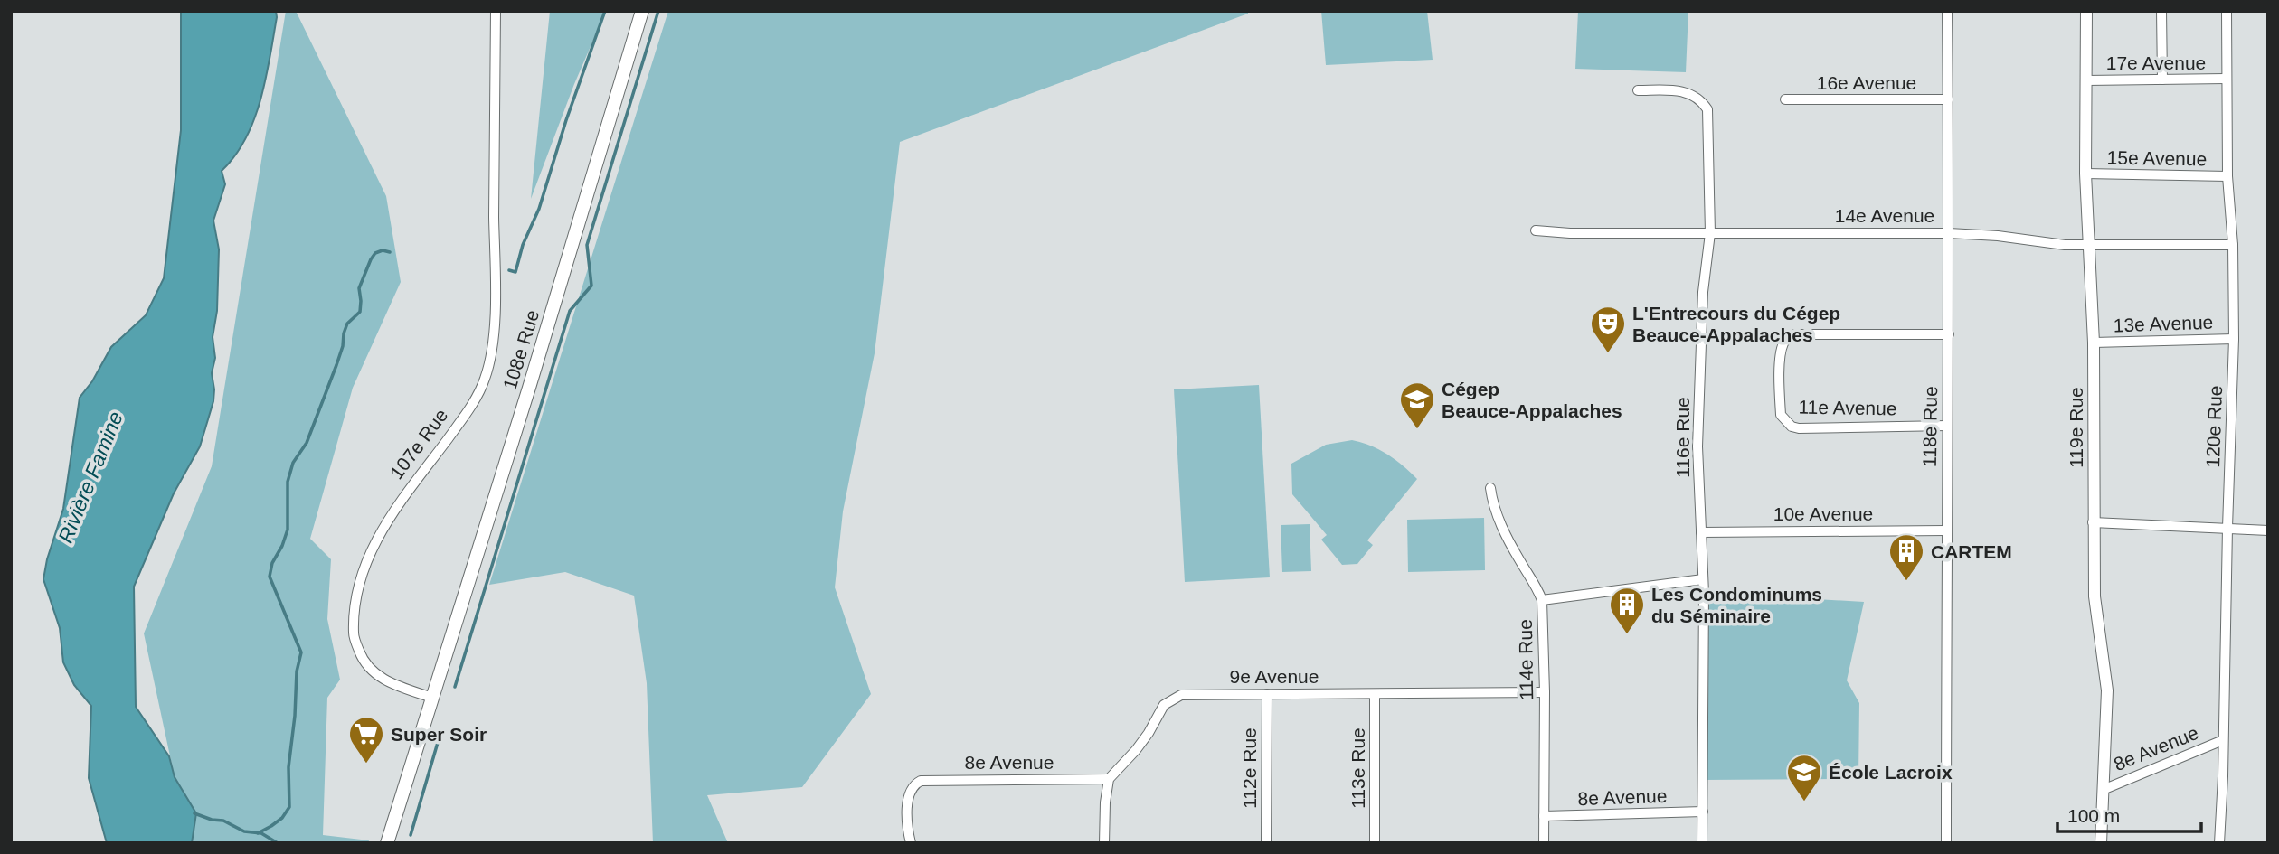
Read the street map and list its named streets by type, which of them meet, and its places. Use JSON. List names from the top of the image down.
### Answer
{
  "streets": {
    "main road": ["108e Rue"],
    "street": [
      "17e Avenue",
      "16e Avenue",
      "15e Avenue",
      "14e Avenue",
      "13e Avenue",
      "11e Avenue",
      "118e Rue",
      "120e Rue",
      "119e Rue",
      "116e Rue",
      "107e Rue",
      "10e Avenue",
      "114e Rue",
      "9e Avenue",
      "8e Avenue",
      "112e Rue",
      "113e Rue"
    ]
  },
  "crossings": [
    ["17e Avenue", "120e Rue"],
    ["17e Avenue", "119e Rue"],
    ["16e Avenue", "118e Rue"],
    ["15e Avenue", "120e Rue"],
    ["15e Avenue", "119e Rue"],
    ["14e Avenue", "118e Rue"],
    ["14e Avenue", "120e Rue"],
    ["14e Avenue", "119e Rue"],
    ["14e Avenue", "116e Rue"],
    ["13e Avenue", "120e Rue"],
    ["13e Avenue", "119e Rue"],
    ["108e Rue", "107e Rue"],
    ["11e Avenue", "118e Rue"],
    ["118e Rue", "10e Avenue"],
    ["120e Rue", "8e Avenue"],
    ["119e Rue", "8e Avenue"],
    ["116e Rue", "10e Avenue"],
    ["116e Rue", "8e Avenue"],
    ["114e Rue", "9e Avenue"],
    ["114e Rue", "8e Avenue"],
    ["9e Avenue", "8e Avenue"],
    ["9e Avenue", "112e Rue"],
    ["9e Avenue", "113e Rue"]
  ],
  "water": ["Rivière Famine"],
  "places": {
    "theatre": ["L'Entrecours du Cégep Beauce-Appalaches"],
    "school or university": ["Cégep Beauce-Appalaches", "École Lacroix"],
    "building": ["CARTEM", "Les Condominums du Séminaire"],
    "supermarket": ["Super Soir"]
  },
  "scale_bar": "100 m"
}
